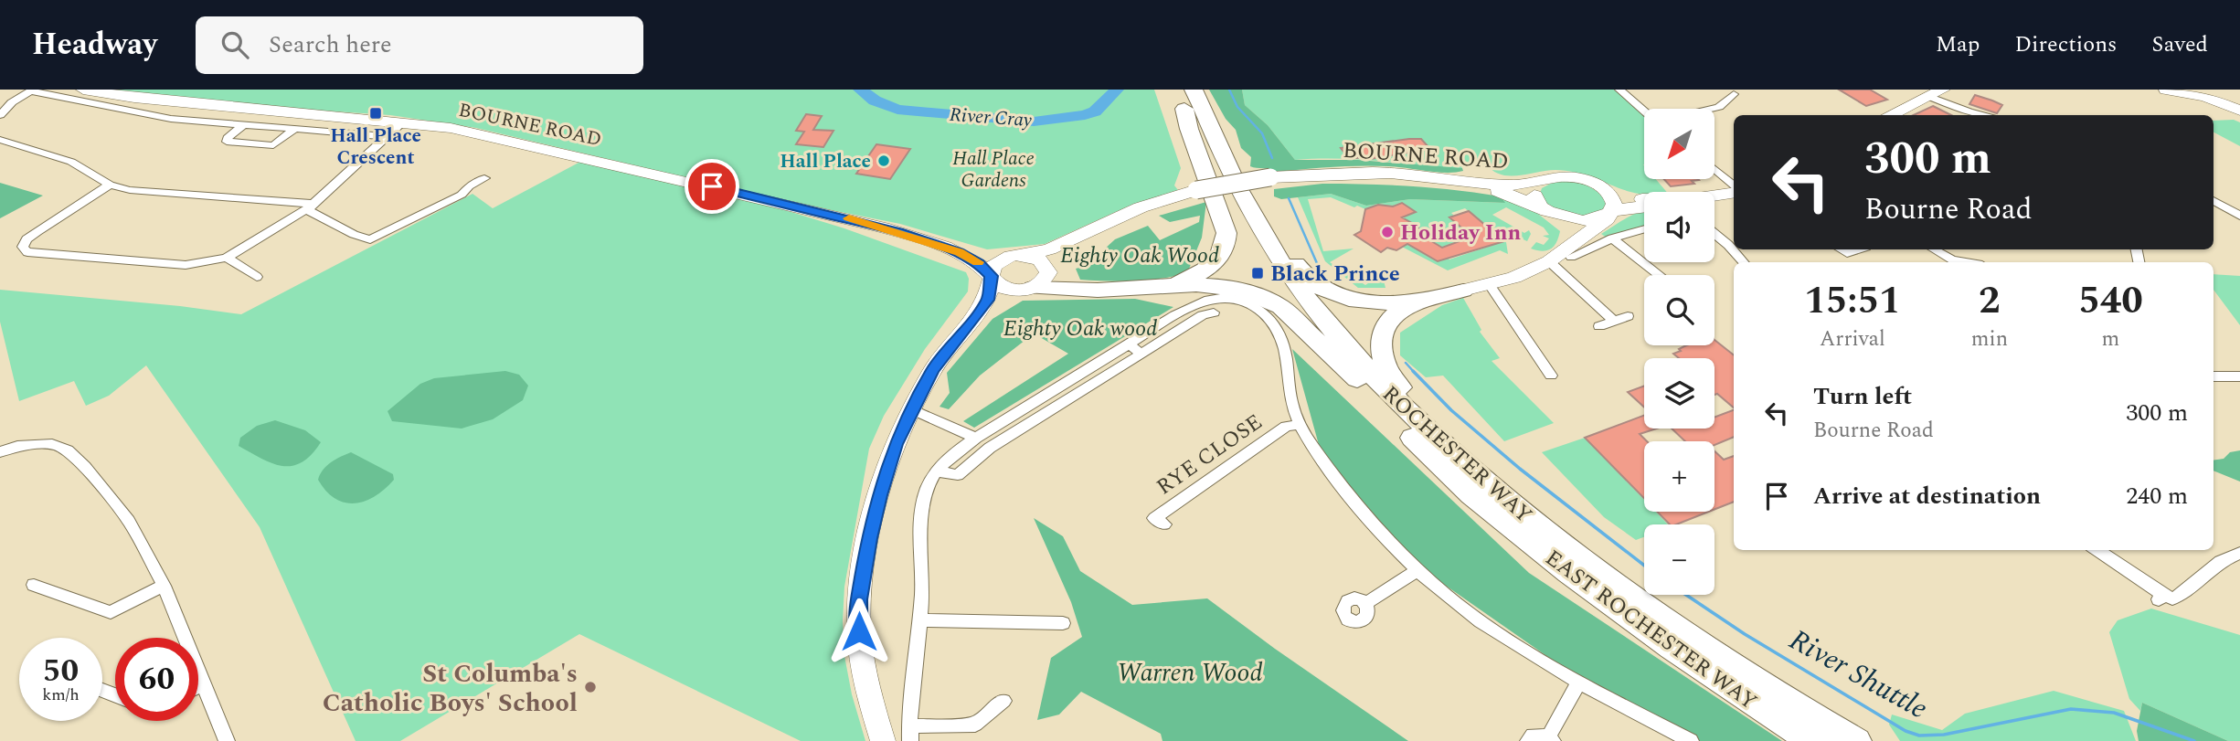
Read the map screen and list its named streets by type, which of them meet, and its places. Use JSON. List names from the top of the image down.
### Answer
{
  "streets": {
    "highway": ["ROCHESTER WAY", "EAST ROCHESTER WAY"],
    "main road": ["BOURNE ROAD"],
    "street": ["RYE CLOSE"]
  },
  "crossings": [
    ["ROCHESTER WAY", "EAST ROCHESTER WAY"]
  ],
  "water": ["River Cray", "River Shuttle"],
  "parks": [
    "Hall Place Gardens",
    "Eighty Oak Wood",
    "Eighty Oak wood",
    "Warren Wood"
  ],
  "places": {
    "transit": ["Hall Place Crescent", "Black Prince"],
    "other": ["Hall Place", "Holiday Inn", "St Columba's Catholic Boys' School"]
  },
  "north": "bottom left",
  "page": {
    "header": "Headway",
    "search": "Search here",
    "nav": ["Map", "Directions", "Saved"],
    "map_buttons": ["+", "−"],
    "turn": ["300 m", "Bourne Road"],
    "eta": [
      "15:51",
      "Arrival",
      "2",
      "min",
      "540",
      "m"
    ],
    "list": [
      {
        "name": "Turn left",
        "note": "Bourne Road",
        "value": "300 m"
      },
      {
        "name": "Arrive at destination",
        "value": "240 m"
      }
    ],
    "speed": "50 km/h",
    "limit": "60"
  }
}
